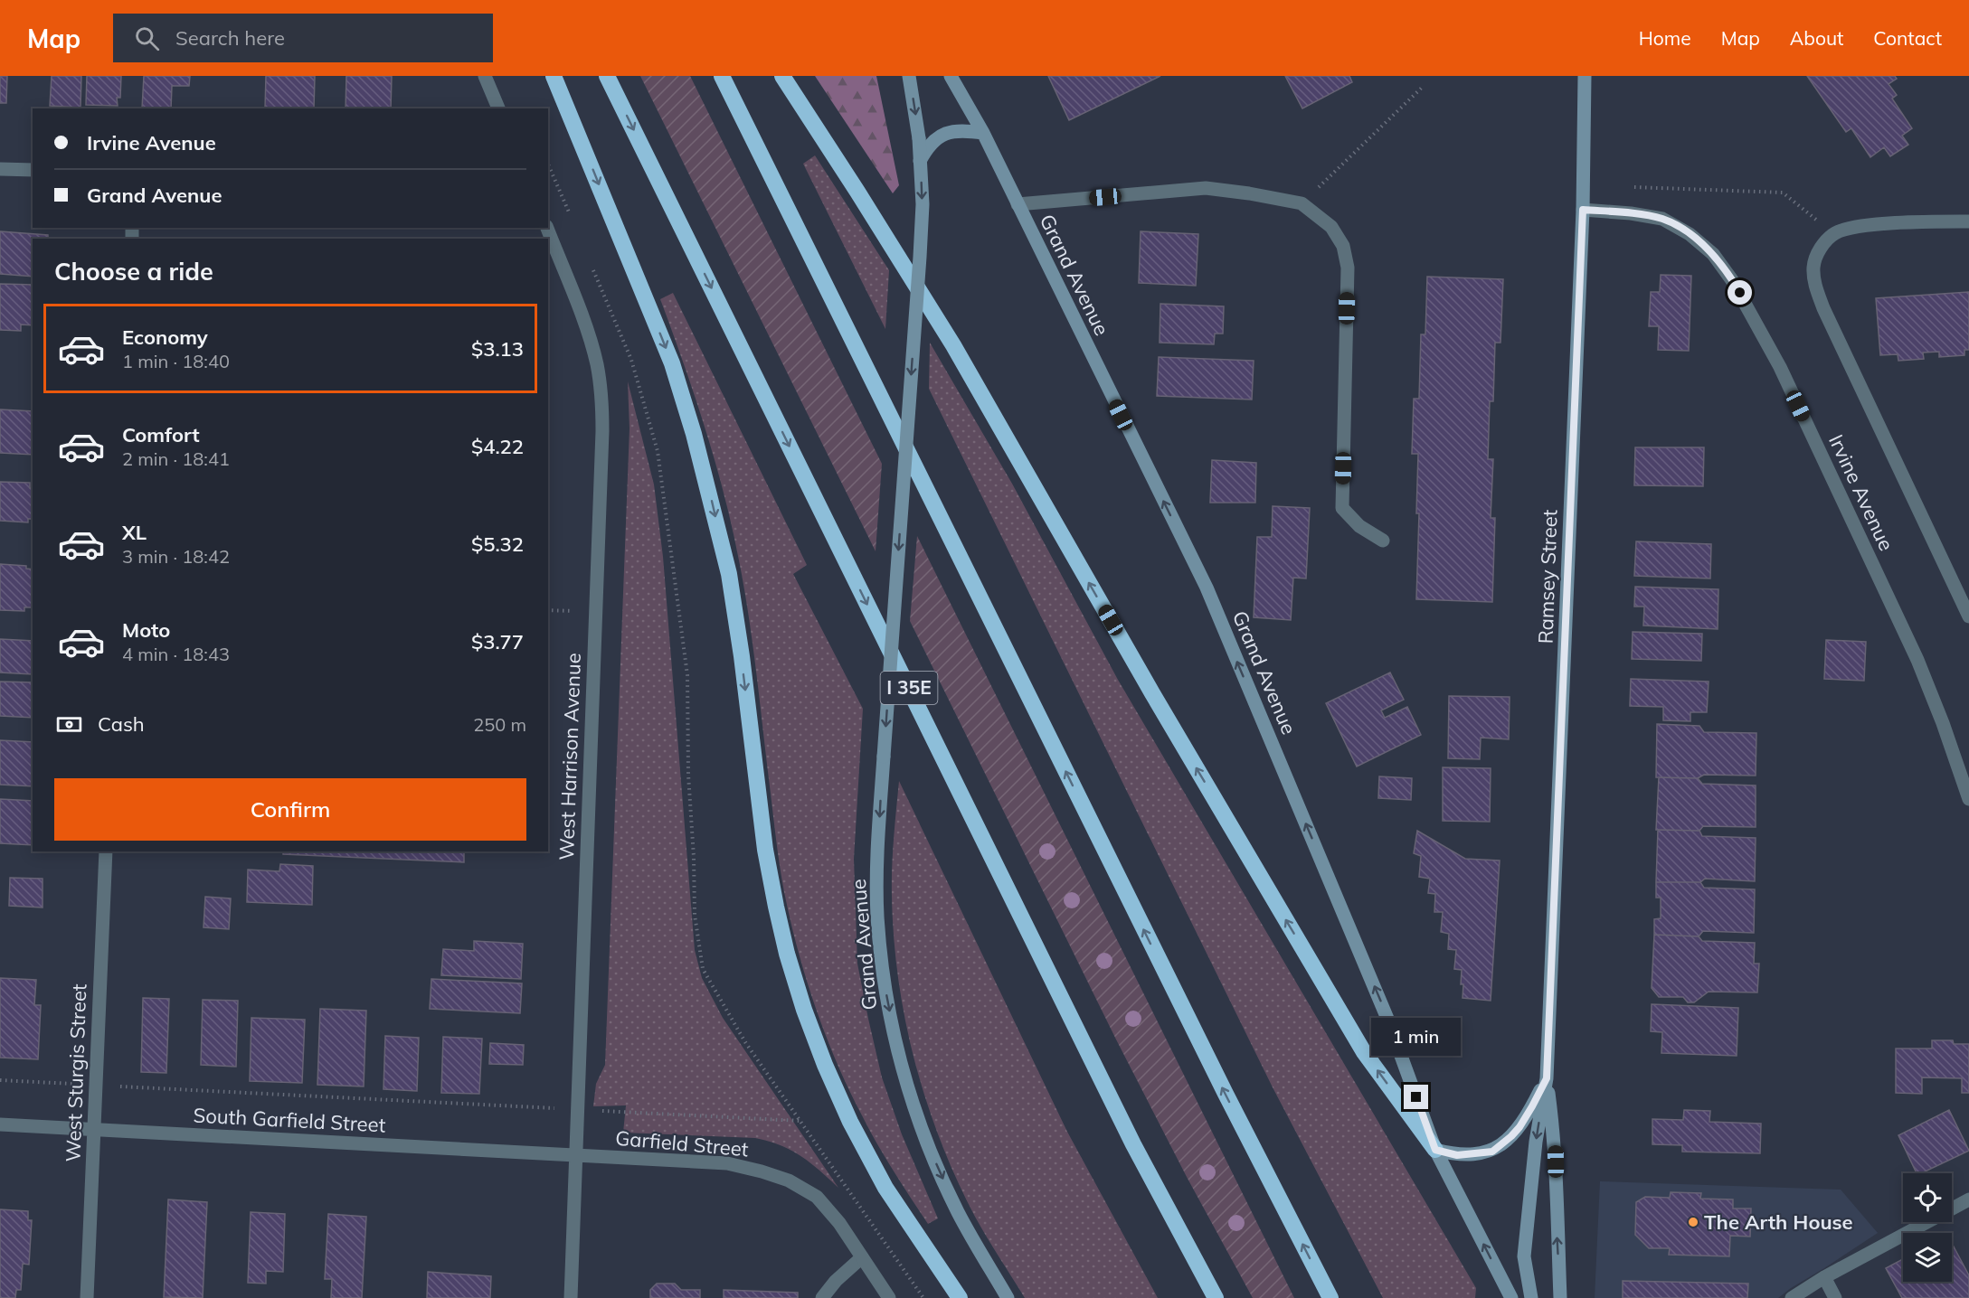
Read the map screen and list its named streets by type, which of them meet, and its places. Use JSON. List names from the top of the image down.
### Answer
{
  "streets": {
    "highway": ["I 35E"],
    "main road": ["Grand Avenue", "Ramsey Street"],
    "street": [
      "Irvine Avenue",
      "West Harrison Avenue",
      "West Sturgis Street",
      "South Garfield Street",
      "Garfield Street"
    ]
  },
  "crossings": [
    ["Irvine Avenue", "Ramsey Street"],
    ["West Harrison Avenue", "South Garfield Street"],
    ["West Harrison Avenue", "Garfield Street"],
    ["West Sturgis Street", "South Garfield Street"],
    ["South Garfield Street", "Garfield Street"]
  ],
  "places": ["The Arth House"],
  "page": {
    "header": "Map",
    "search": "Search here",
    "nav": [
      "Home",
      "Map",
      "About",
      "Contact"
    ],
    "banner": ["Irvine Avenue", "Grand Avenue"],
    "heading": "Choose a ride",
    "list": [
      {
        "name": "Economy",
        "note": "1 min · 18:40",
        "value": "$3.13"
      },
      {
        "name": "Comfort",
        "note": "2 min · 18:41",
        "value": "$4.22"
      },
      {
        "name": "XL",
        "note": "3 min · 18:42",
        "value": "$5.32"
      },
      {
        "name": "Moto",
        "note": "4 min · 18:43",
        "value": "$3.77"
      }
    ],
    "pay": ["Cash", "250 m"],
    "buttons": "Confirm",
    "bubble": "1 min"
  }
}
